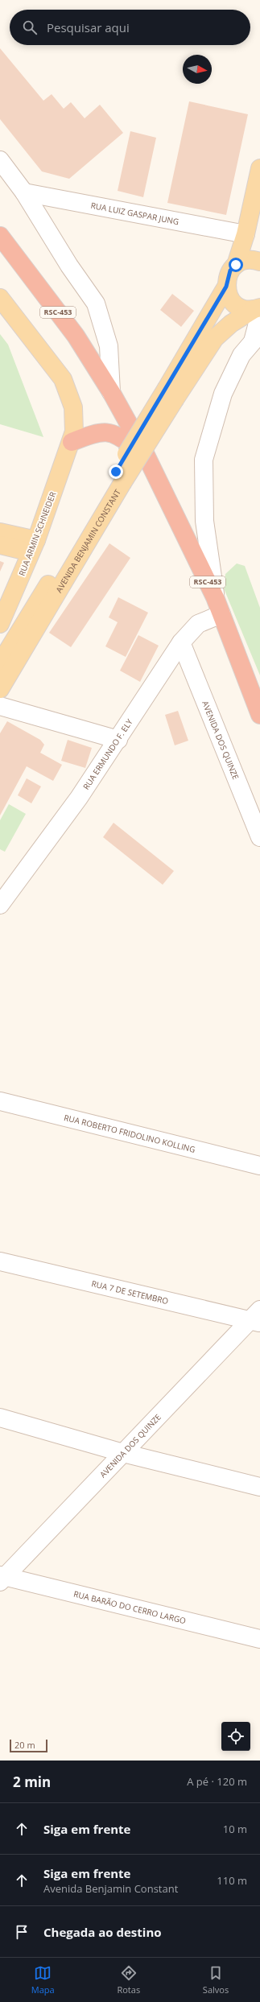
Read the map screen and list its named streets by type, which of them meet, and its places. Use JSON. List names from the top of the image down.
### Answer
{
  "streets": {
    "highway": ["RSC-453"],
    "main road": ["RUA ARMIN SCHNEIDER", "AVENIDA BENJAMIN CONSTANT"],
    "street": [
      "RUA LUIZ GASPAR JUNG",
      "AVENIDA DOS QUINZE",
      "RUA ERMUNDO F. ELY",
      "RUA ROBERTO FRIDOLINO KOLLING",
      "RUA 7 DE SETEMBRO",
      "RUA BARÃO DO CERRO LARGO"
    ]
  },
  "crossings": [
    ["RSC-453", "RUA ERMUNDO F. ELY"],
    ["AVENIDA DOS QUINZE", "RUA ERMUNDO F. ELY"],
    ["AVENIDA DOS QUINZE", "RUA 7 DE SETEMBRO"],
    ["AVENIDA DOS QUINZE", "RUA BARÃO DO CERRO LARGO"]
  ],
  "scale_bar": "20 m",
  "north": "right",
  "page": {
    "search": "Pesquisar aqui",
    "scale": "20 m",
    "heading": ["2 min", "A pé · 120 m"],
    "list": [
      ["Siga em frente", "10 m"],
      ["Siga em frente", "Avenida Benjamin Constant", "110 m"],
      "Chegada ao destino"
    ],
    "nav": ["Mapa", "Rotas", "Salvos"]
  }
}
